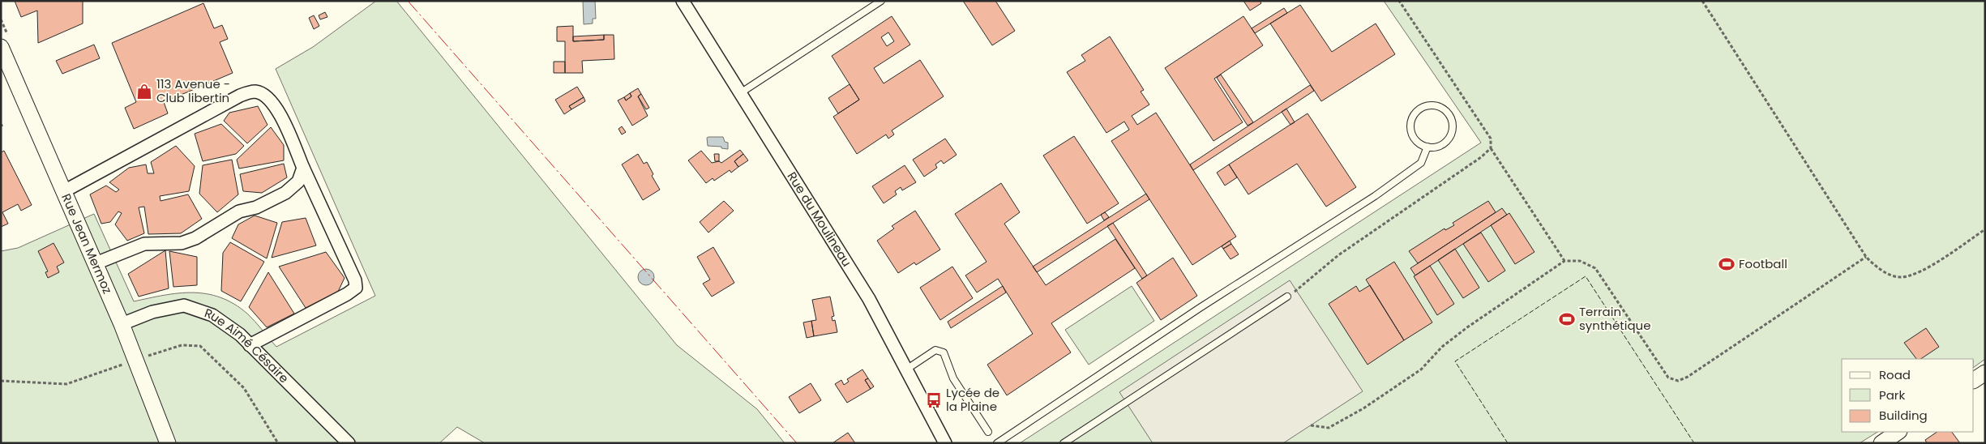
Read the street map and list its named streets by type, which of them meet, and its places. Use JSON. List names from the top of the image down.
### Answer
{
  "streets": {
    "street": ["Rue du Moulineau", "Rue Jean Mermoz", "Rue Aimé Césaire"]
  },
  "crossings": [
    ["Rue Jean Mermoz", "Rue Aimé Césaire"]
  ],
  "places": {
    "shop": ["113 Avenue - Club libertin"],
    "sports": ["Football", "Terrain synthétique"],
    "bus stop": ["Lycée de la Plaine"]
  },
  "legend": ["Road", "Park", "Building"]
}
